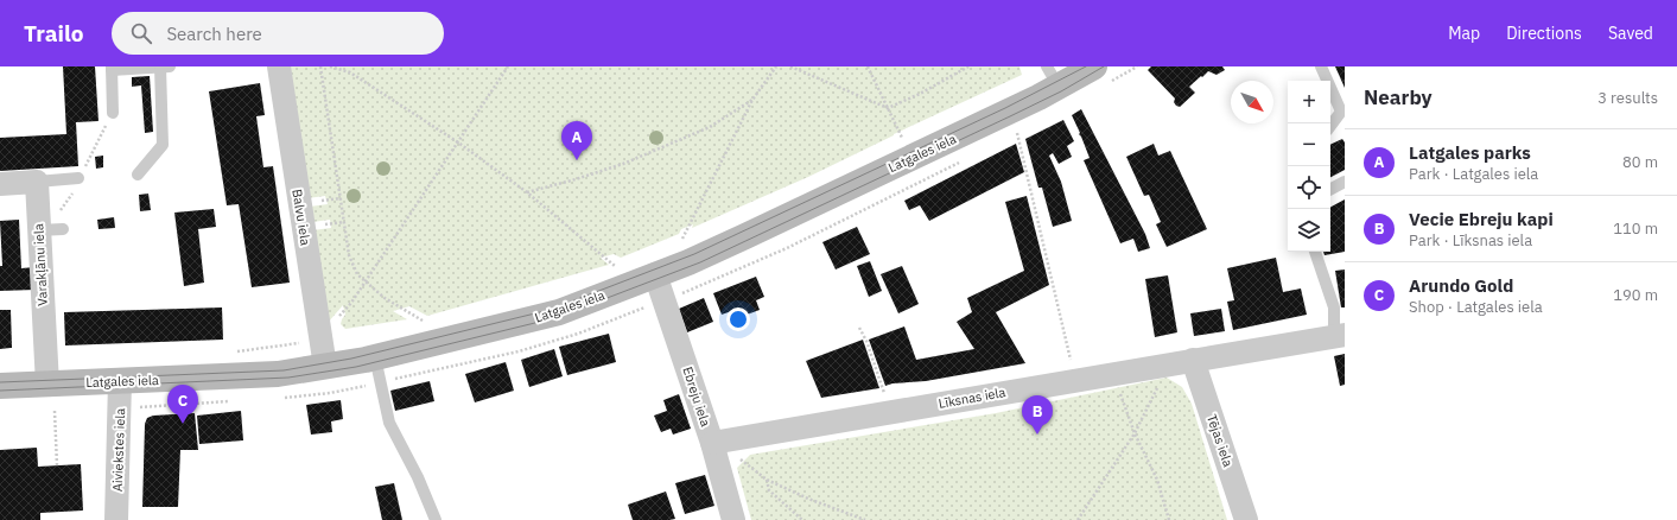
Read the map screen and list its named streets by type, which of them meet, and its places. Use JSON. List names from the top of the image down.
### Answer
{
  "streets": {
    "street": [
      "Latgales iela",
      "Balvu iela",
      "Varakļānu iela",
      "Ebreju iela",
      "Līksnas iela",
      "Tējas iela",
      "Aiviekstes iela"
    ]
  },
  "crossings": [
    ["Latgales iela", "Balvu iela"],
    ["Latgales iela", "Varakļānu iela"],
    ["Latgales iela", "Ebreju iela"],
    ["Latgales iela", "Aiviekstes iela"],
    ["Ebreju iela", "Līksnas iela"],
    ["Līksnas iela", "Tējas iela"]
  ],
  "north": "bottom right",
  "page": {
    "header": "Trailo",
    "search": "Search here",
    "nav": ["Map", "Directions", "Saved"],
    "heading": ["Nearby", "3 results"],
    "map_buttons": ["+", "−"],
    "pins": ["A", "C", "B"],
    "list": [
      {
        "mark": "A",
        "name": "Latgales parks",
        "note": "Park · Latgales iela",
        "value": "80 m"
      },
      {
        "mark": "B",
        "name": "Vecie Ebreju kapi",
        "note": "Park · Līksnas iela",
        "value": "110 m"
      },
      {
        "mark": "C",
        "name": "Arundo Gold",
        "note": "Shop · Latgales iela",
        "value": "190 m"
      }
    ]
  }
}
